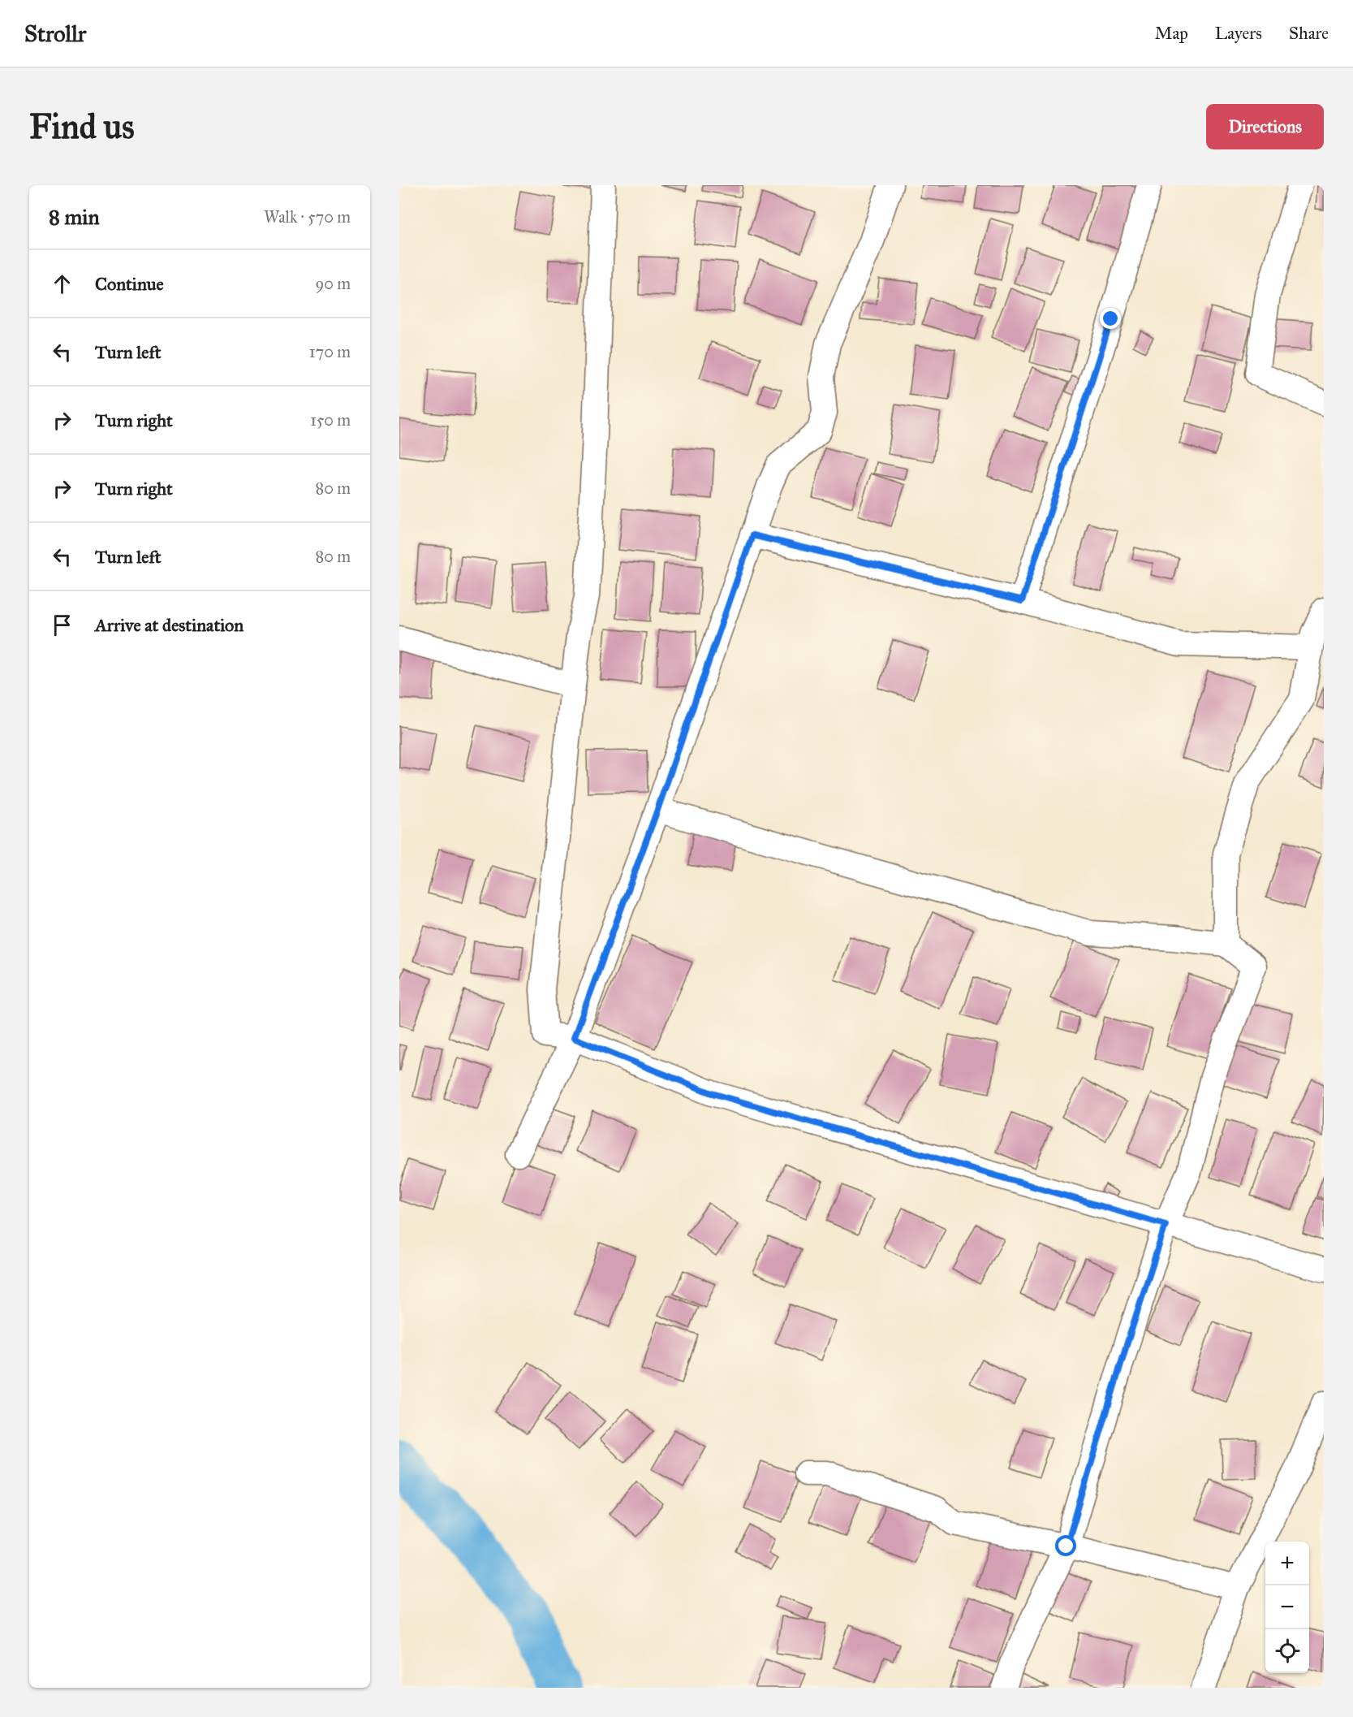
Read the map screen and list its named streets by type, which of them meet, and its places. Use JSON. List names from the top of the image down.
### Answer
{
  "page": {
    "header": "Strollr",
    "nav": ["Map", "Layers", "Share"],
    "buttons": "Directions",
    "title": "Find us",
    "heading": ["8 min", "Walk · 570 m"],
    "list": [
      ["Continue", "90 m"],
      ["Turn left", "170 m"],
      ["Turn right", "150 m"],
      ["Turn right", "80 m"],
      ["Turn left", "80 m"],
      "Arrive at destination"
    ],
    "map_buttons": ["+", "−"]
  }
}
